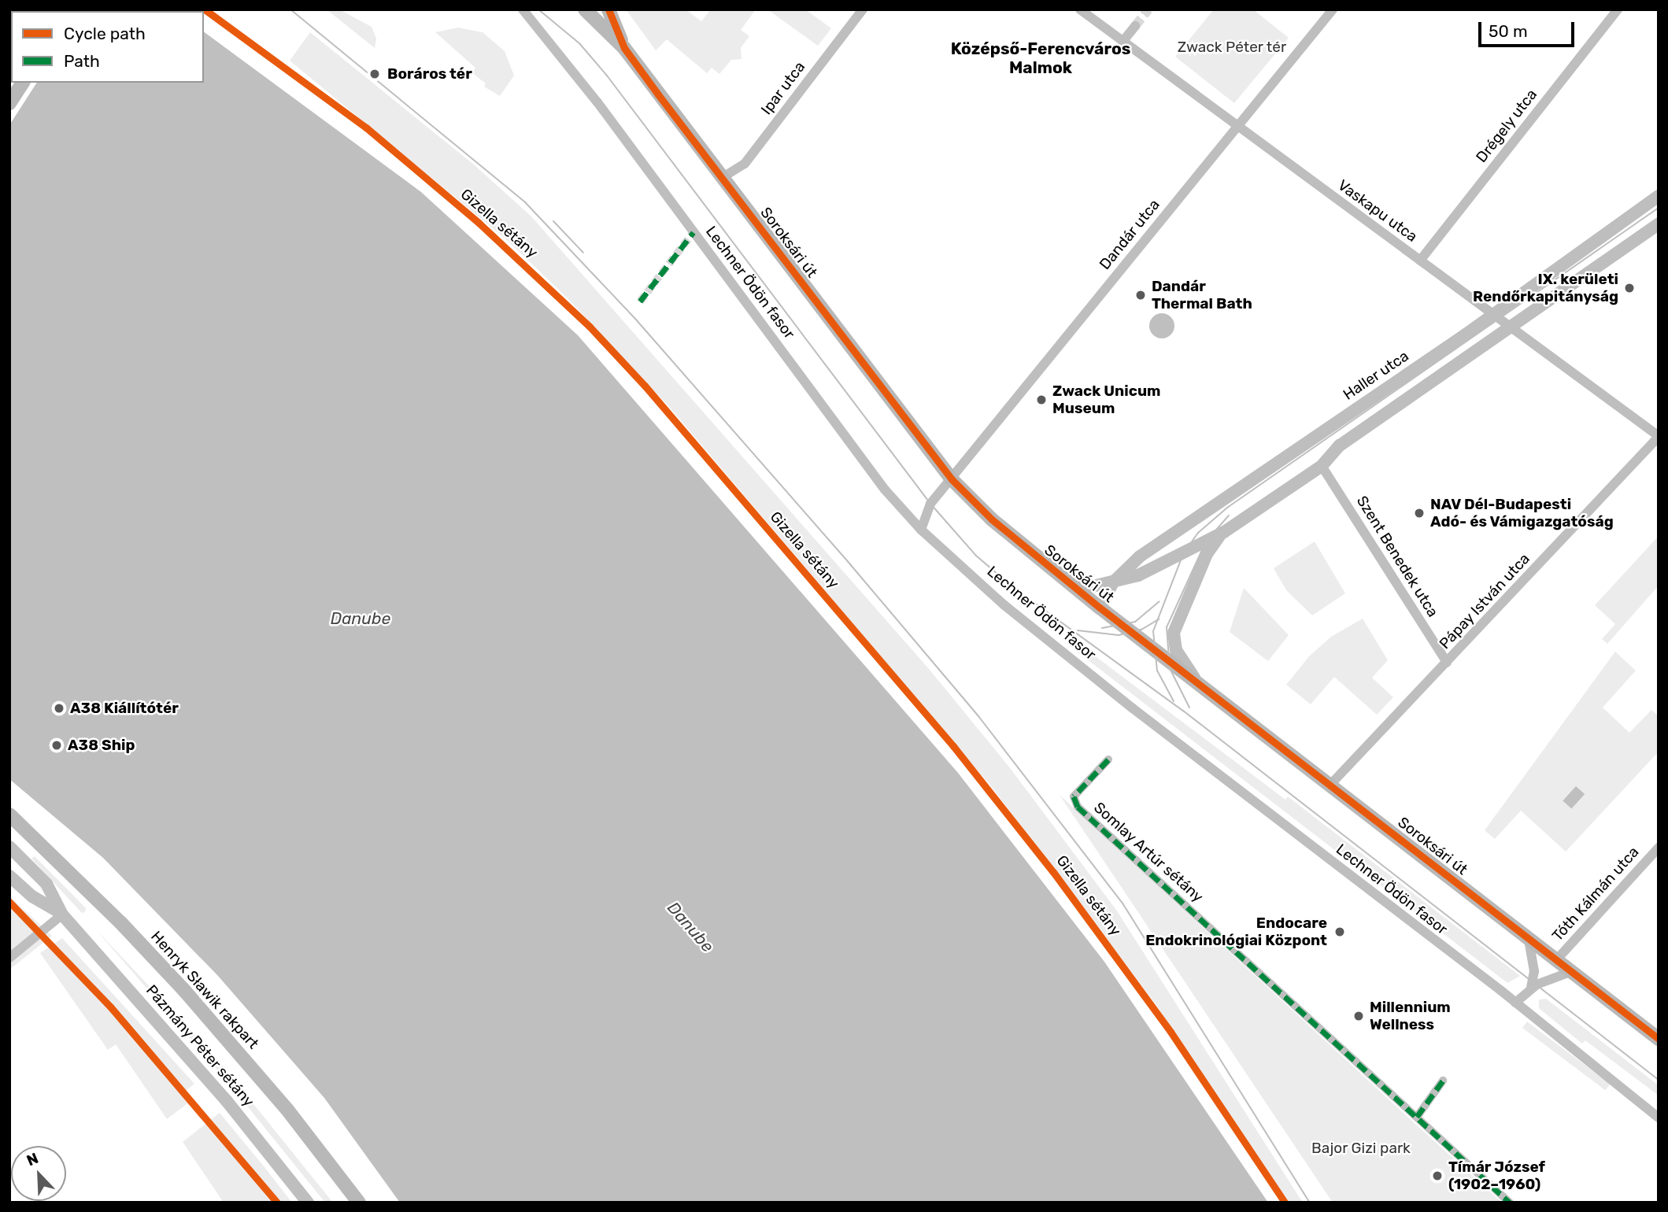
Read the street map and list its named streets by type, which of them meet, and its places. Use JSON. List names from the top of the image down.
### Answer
{
  "streets": {
    "main road": ["Soroksári út", "Henryk Sławik rakpart"],
    "street": [
      "Ipar utca",
      "Drégely utca",
      "Vaskapu utca",
      "Dandár utca",
      "Lechner Ödön fasor",
      "Haller utca",
      "Szent Benedek utca",
      "Pápay István utca",
      "Somlay Artúr sétány",
      "Tóth Kálmán utca",
      "Pázmány Péter sétány"
    ],
    "cycle path": ["Gizella sétány"]
  },
  "crossings": [
    ["Ipar utca", "Soroksári út"],
    ["Drégely utca", "Vaskapu utca"],
    ["Vaskapu utca", "Dandár utca"],
    ["Vaskapu utca", "Haller utca"],
    ["Vaskapu utca", "Pápay István utca"],
    ["Dandár utca", "Soroksári út"],
    ["Dandár utca", "Lechner Ödön fasor"],
    ["Soroksári út", "Haller utca"],
    ["Soroksári út", "Pápay István utca"],
    ["Soroksári út", "Tóth Kálmán utca"],
    ["Szent Benedek utca", "Pápay István utca"]
  ],
  "districts": ["Középső-Ferencváros Malmok"],
  "water": ["Danube"],
  "parks": ["Zwack Péter tér", "Bajor Gizi park"],
  "places": [
    "Boráros tér",
    "IX. kerületi Rendőrkapitányság",
    "Dandár Thermal Bath",
    "Zwack Unicum Museum",
    "NAV Dél-Budapesti Adó- és Vámigazgatóság",
    "A38 Kiállítótér",
    "A38 Ship",
    "Endocare Endokrinológiai Központ",
    "Millennium Wellness",
    "Tímár József (1902–1960)"
  ],
  "legend": ["Cycle path", "Path"],
  "scale_bar": "50 m",
  "north": "top left"
}
